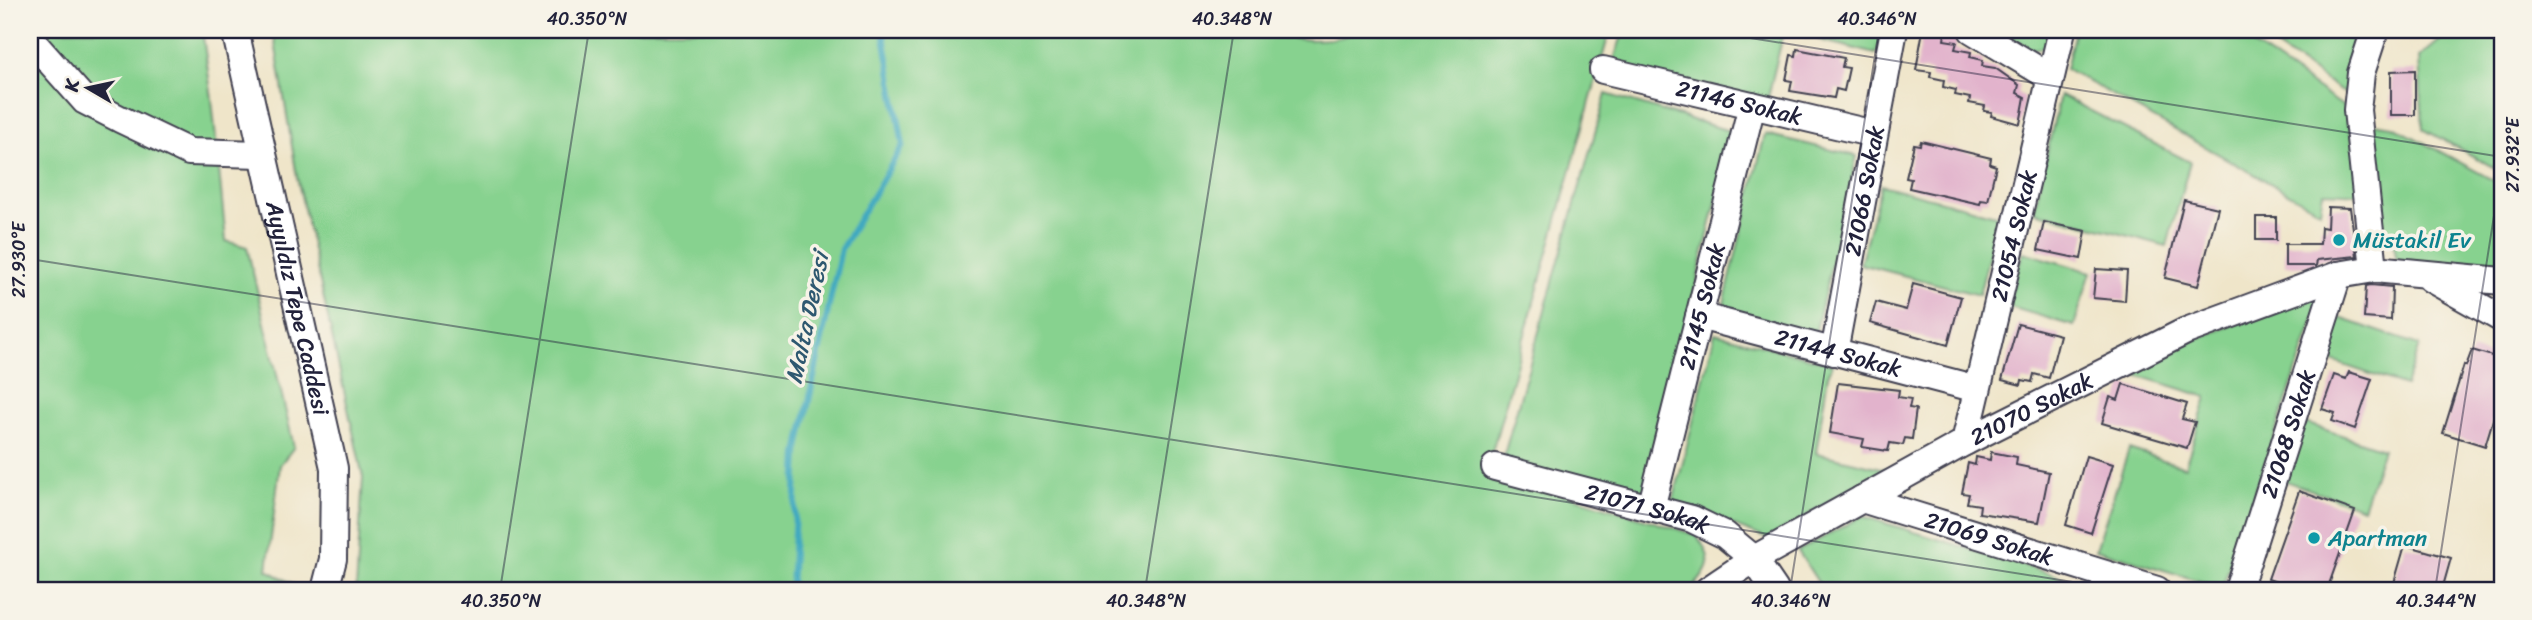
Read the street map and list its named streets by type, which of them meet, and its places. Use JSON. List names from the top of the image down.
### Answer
{
  "streets": {
    "street": [
      "21146 Sokak",
      "21066 Sokak",
      "21054 Sokak",
      "21145 Sokak",
      "Ayyıldız Tepe Caddesi",
      "21144 Sokak",
      "21070 Sokak",
      "21068 Sokak",
      "21071 Sokak",
      "21069 Sokak"
    ]
  },
  "crossings": [
    ["21146 Sokak", "21066 Sokak"],
    ["21146 Sokak", "21145 Sokak"],
    ["21066 Sokak", "21144 Sokak"],
    ["21054 Sokak", "21144 Sokak"],
    ["21054 Sokak", "21070 Sokak"],
    ["21145 Sokak", "21144 Sokak"],
    ["21145 Sokak", "21071 Sokak"],
    ["21070 Sokak", "21068 Sokak"],
    ["21070 Sokak", "21071 Sokak"],
    ["21070 Sokak", "21069 Sokak"]
  ],
  "water": ["Malta Deresi"],
  "places": ["Müstakil Ev", "Apartman"],
  "north": "left",
  "coordinates": [
    "40.350°N",
    "40.348°N",
    "40.346°N",
    "27.932°E",
    "27.930°E",
    "40.344°N"
  ]
}
